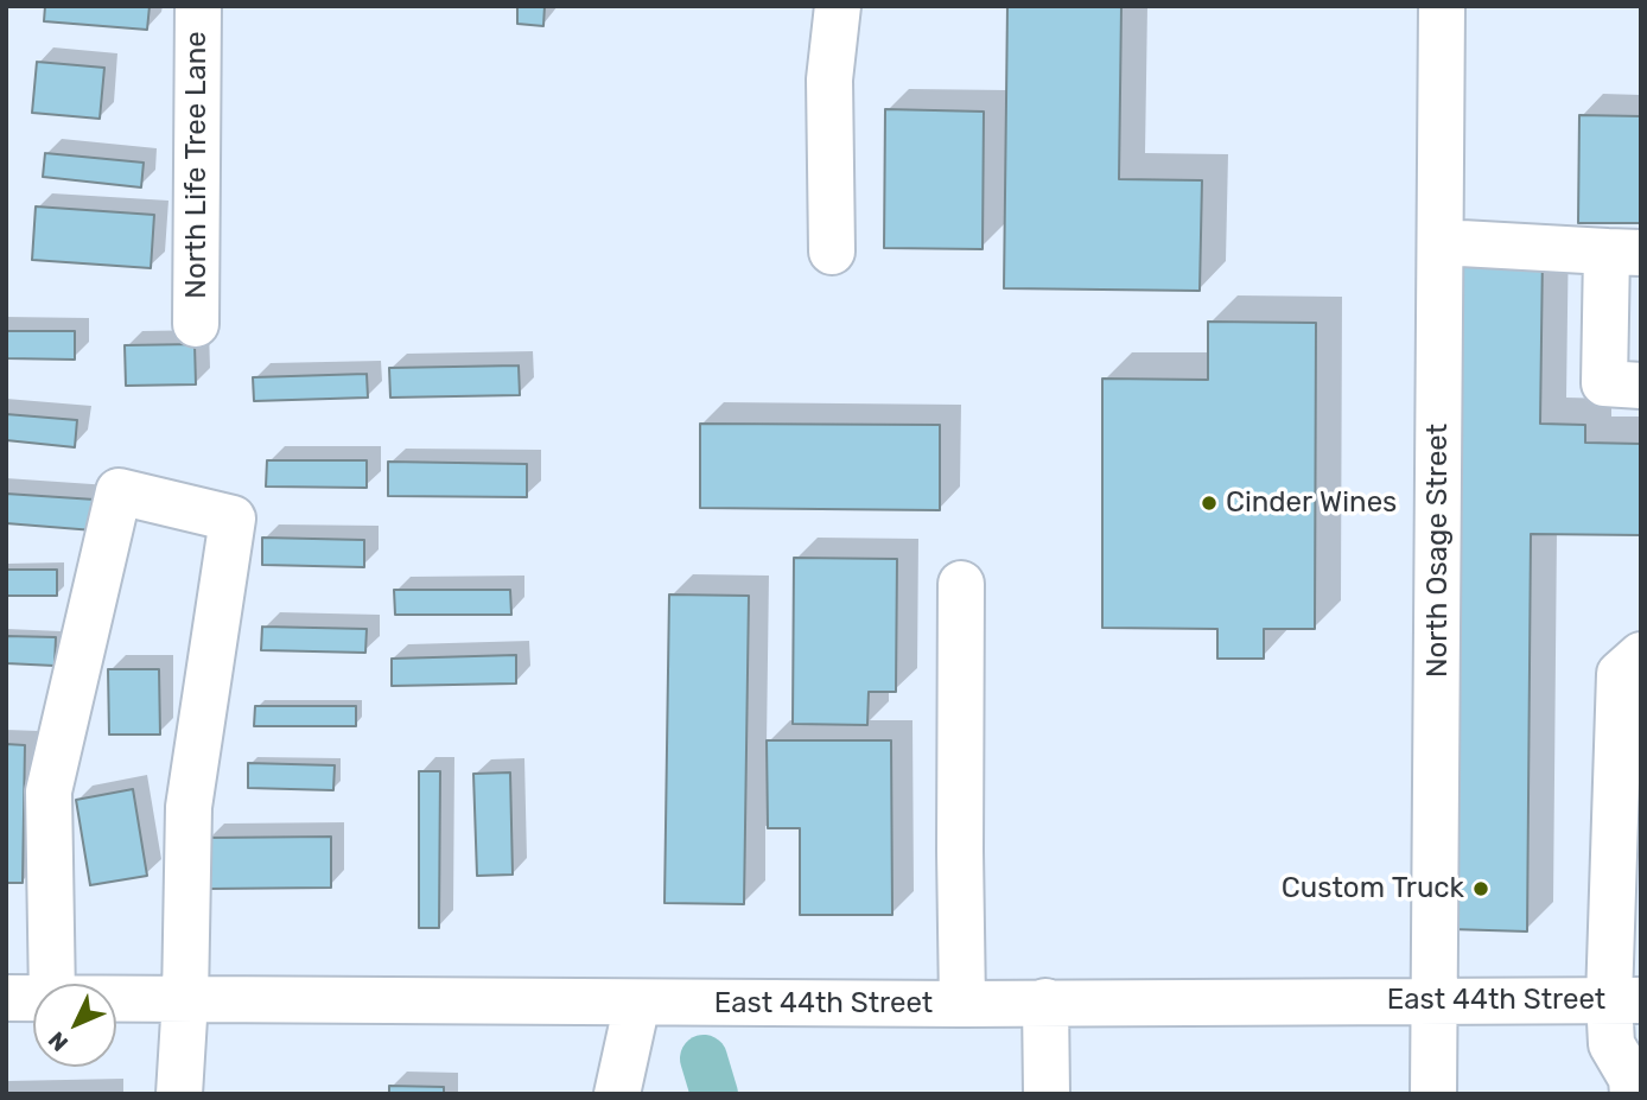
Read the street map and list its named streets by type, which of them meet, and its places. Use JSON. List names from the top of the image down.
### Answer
{
  "streets": {
    "street": ["North Life Tree Lane", "North Osage Street", "East 44th Street"]
  },
  "crossings": [
    ["North Osage Street", "East 44th Street"]
  ],
  "places": ["Cinder Wines", "Custom Truck"],
  "north": "bottom left"
}
